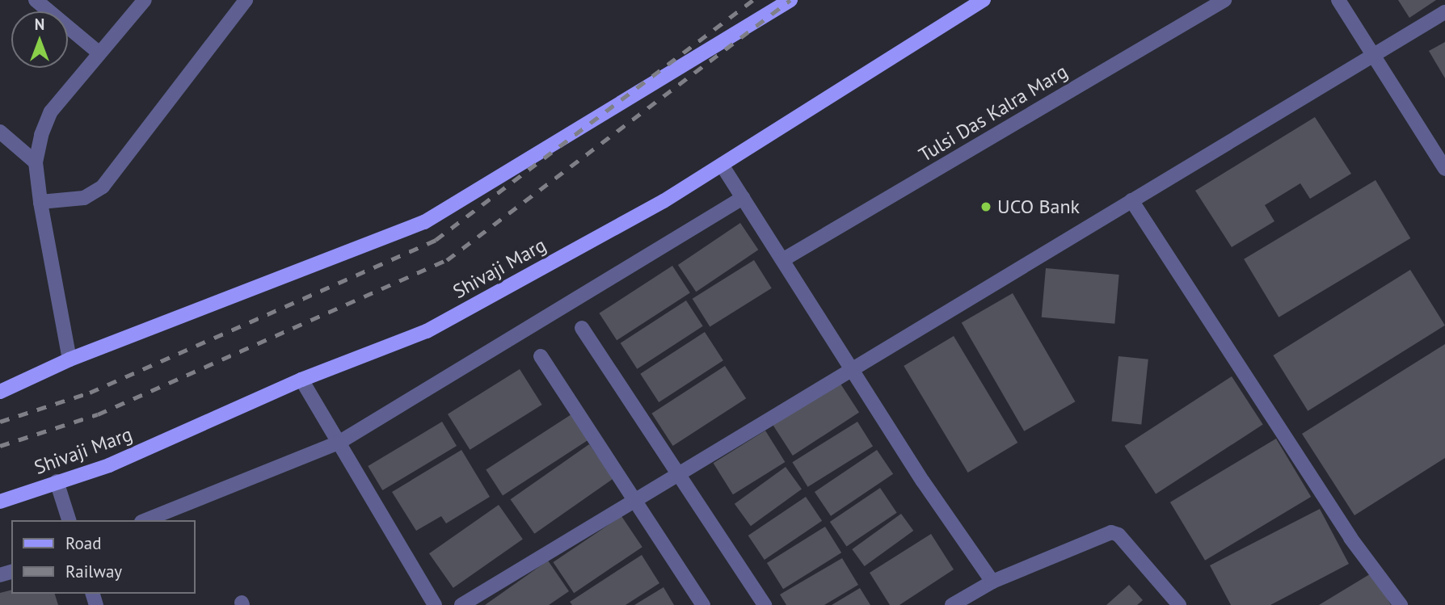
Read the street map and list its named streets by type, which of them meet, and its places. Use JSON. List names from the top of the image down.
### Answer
{
  "streets": {
    "main road": ["Shivaji Marg"],
    "street": ["Tulsi Das Kalra Marg"]
  },
  "places": ["UCO Bank"],
  "legend": ["Road", "Railway"],
  "north": "top"
}
